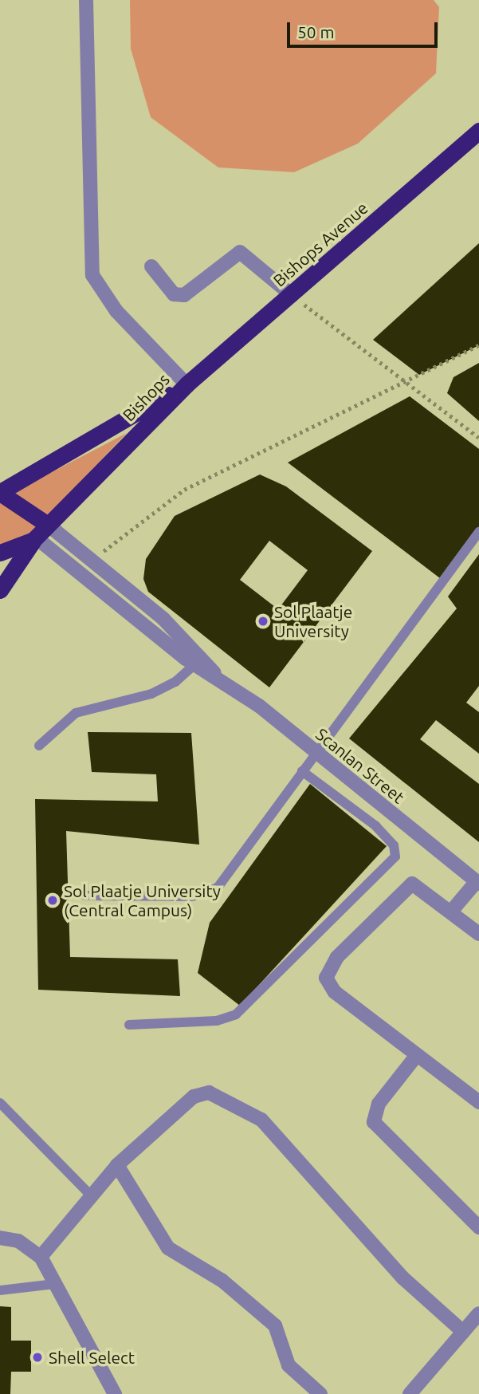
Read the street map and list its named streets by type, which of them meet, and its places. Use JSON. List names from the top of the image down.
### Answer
{
  "streets": {
    "highway": ["Bishops Avenue", "Bishops"],
    "street": ["Scanlan Street"]
  },
  "crossings": [
    ["Bishops Avenue", "Bishops"],
    ["Bishops", "Scanlan Street"]
  ],
  "places": ["Sol Plaatje University", "Sol Plaatje University (Central Campus)", "Shell Select"],
  "scale_bar": "50 m"
}
